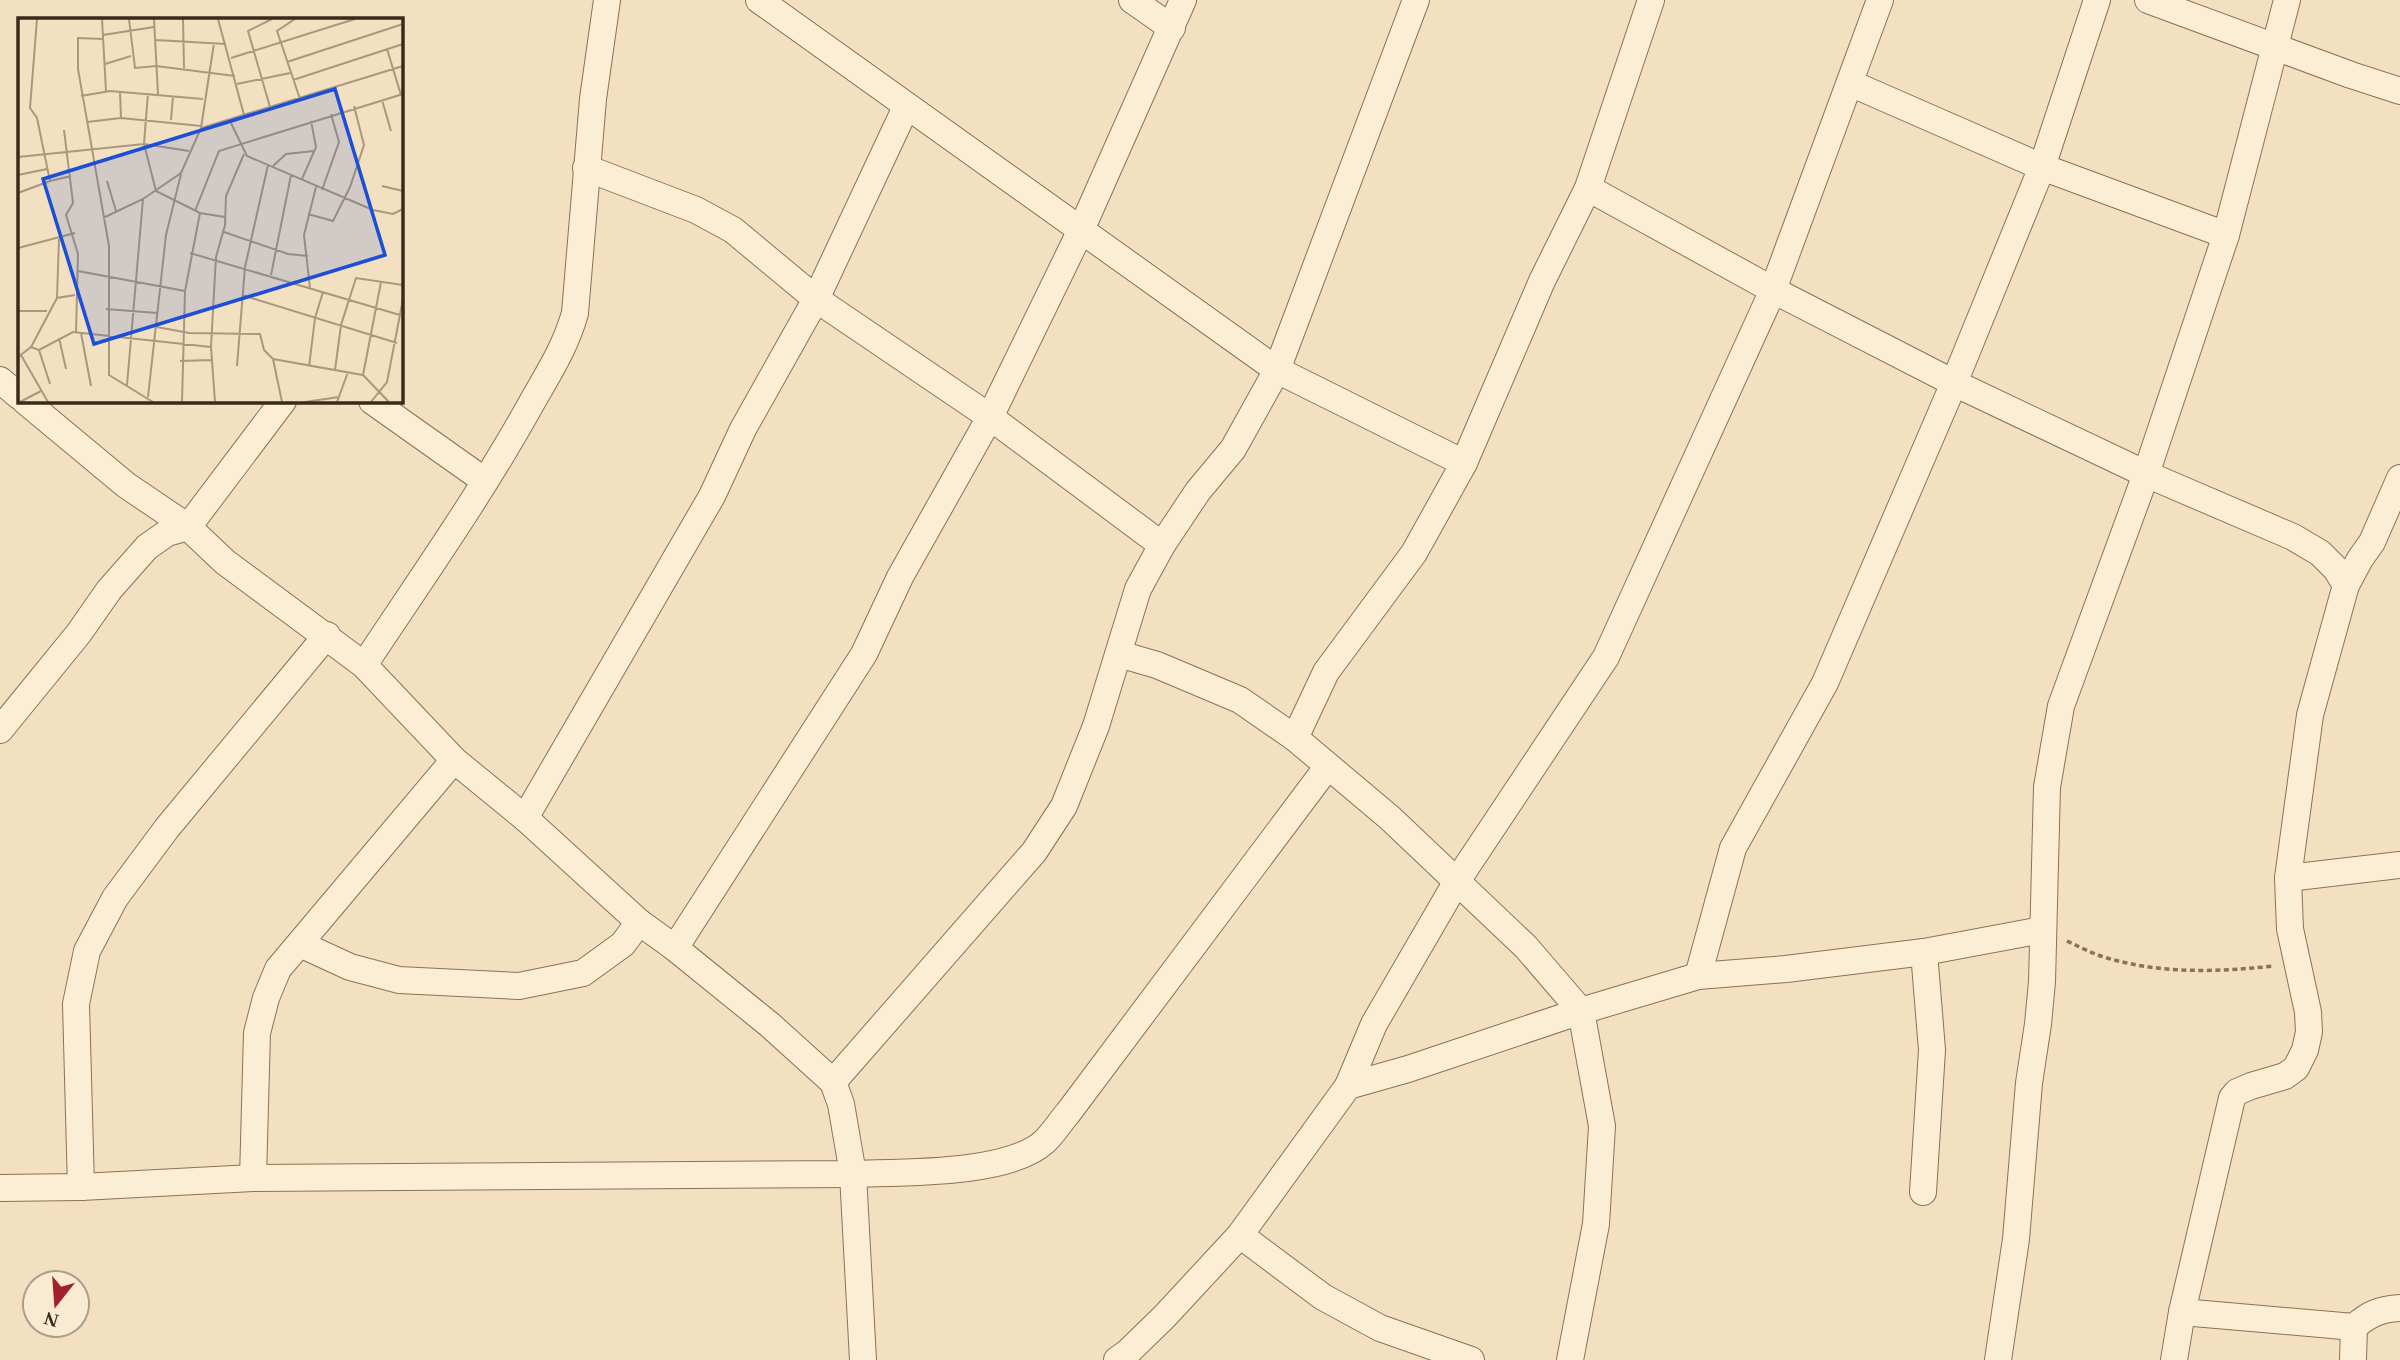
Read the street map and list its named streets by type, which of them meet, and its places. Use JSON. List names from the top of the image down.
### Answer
{
  "north": "bottom"
}
